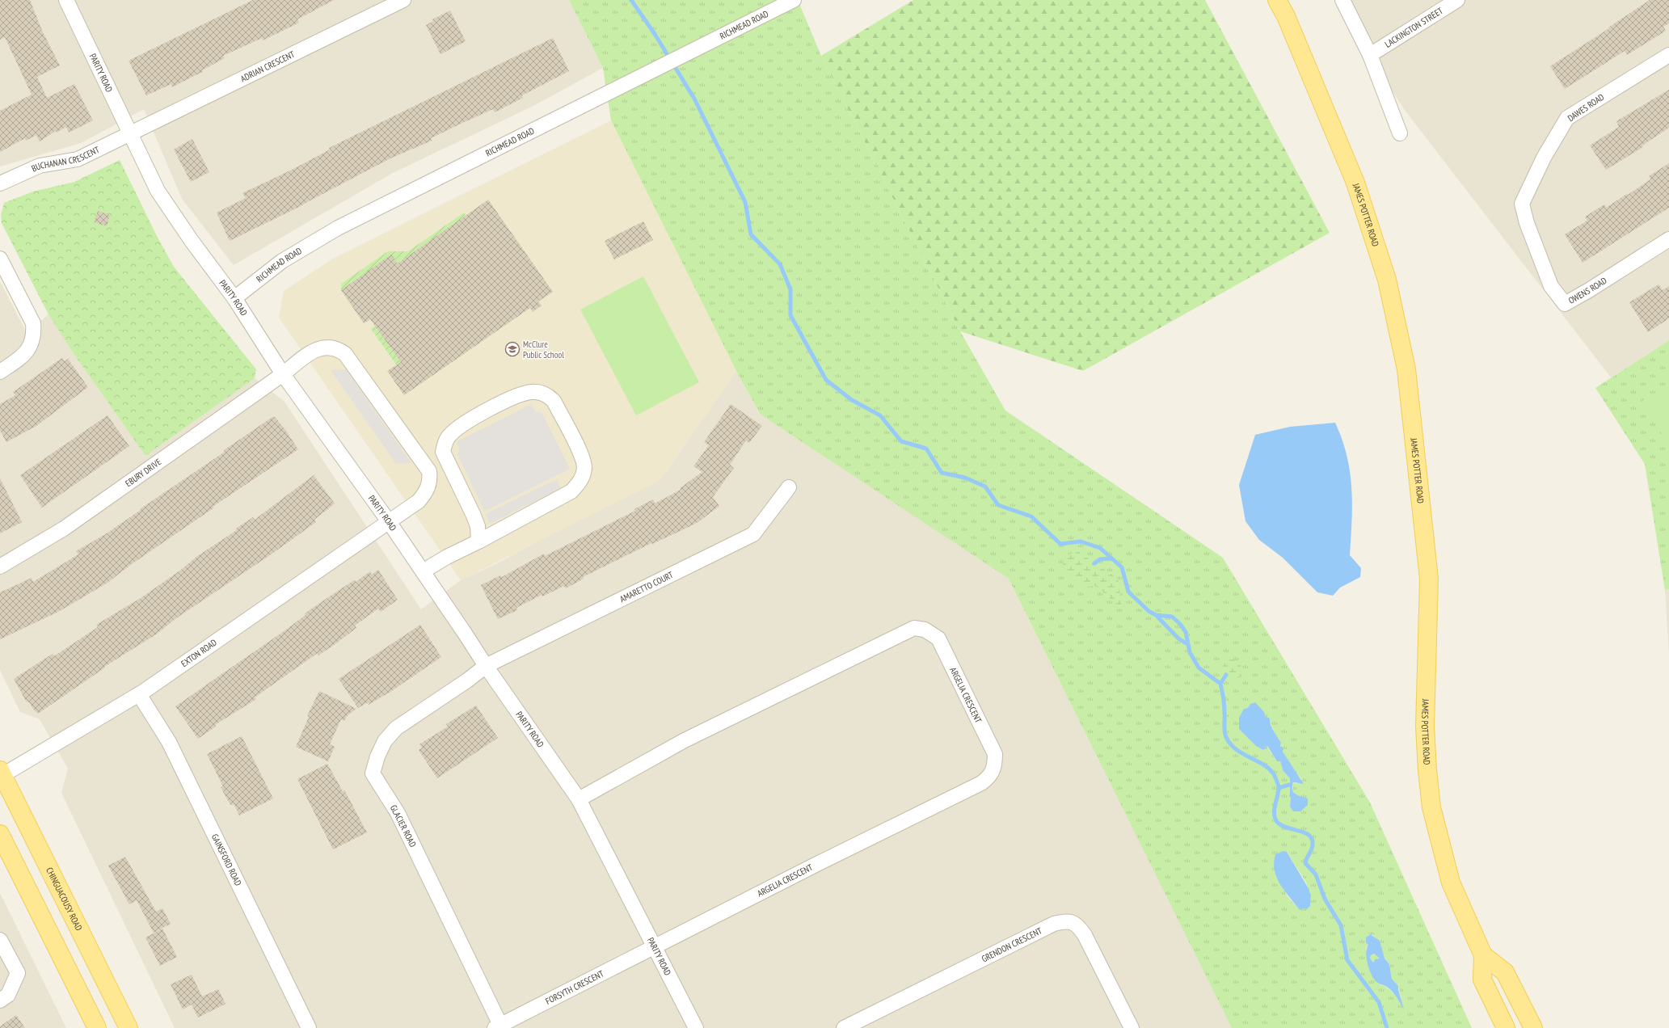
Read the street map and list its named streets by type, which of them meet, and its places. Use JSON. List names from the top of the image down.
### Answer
{
  "streets": {
    "main road": ["JAMES POTTER ROAD", "CHINGUACOUSY ROAD"],
    "street": [
      "RICHMEAD ROAD",
      "LACKINGTON STREET",
      "ADRIAN CRESCENT",
      "PARITY ROAD",
      "DAWES ROAD",
      "BUCHANAN CRESCENT",
      "OWENS ROAD",
      "EBURY DRIVE",
      "AMARETTO COURT",
      "EXTON ROAD",
      "ARGELIA CRESCENT",
      "GLACIER ROAD",
      "GAINSFORD ROAD",
      "GRENDON CRESCENT",
      "FORSYTH CRESCENT"
    ]
  },
  "crossings": [
    ["RICHMEAD ROAD", "PARITY ROAD"],
    ["ADRIAN CRESCENT", "PARITY ROAD"],
    ["ADRIAN CRESCENT", "BUCHANAN CRESCENT"],
    ["PARITY ROAD", "BUCHANAN CRESCENT"],
    ["PARITY ROAD", "EBURY DRIVE"],
    ["PARITY ROAD", "AMARETTO COURT"],
    ["PARITY ROAD", "EXTON ROAD"],
    ["PARITY ROAD", "ARGELIA CRESCENT"],
    ["PARITY ROAD", "GLACIER ROAD"],
    ["PARITY ROAD", "FORSYTH CRESCENT"],
    ["DAWES ROAD", "OWENS ROAD"],
    ["EBURY DRIVE", "EXTON ROAD"],
    ["AMARETTO COURT", "GLACIER ROAD"],
    ["EXTON ROAD", "GAINSFORD ROAD"],
    ["EXTON ROAD", "CHINGUACOUSY ROAD"],
    ["ARGELIA CRESCENT", "FORSYTH CRESCENT"],
    ["GLACIER ROAD", "FORSYTH CRESCENT"]
  ],
  "places": {
    "school or university": ["McClure Public School"]
  }
}
